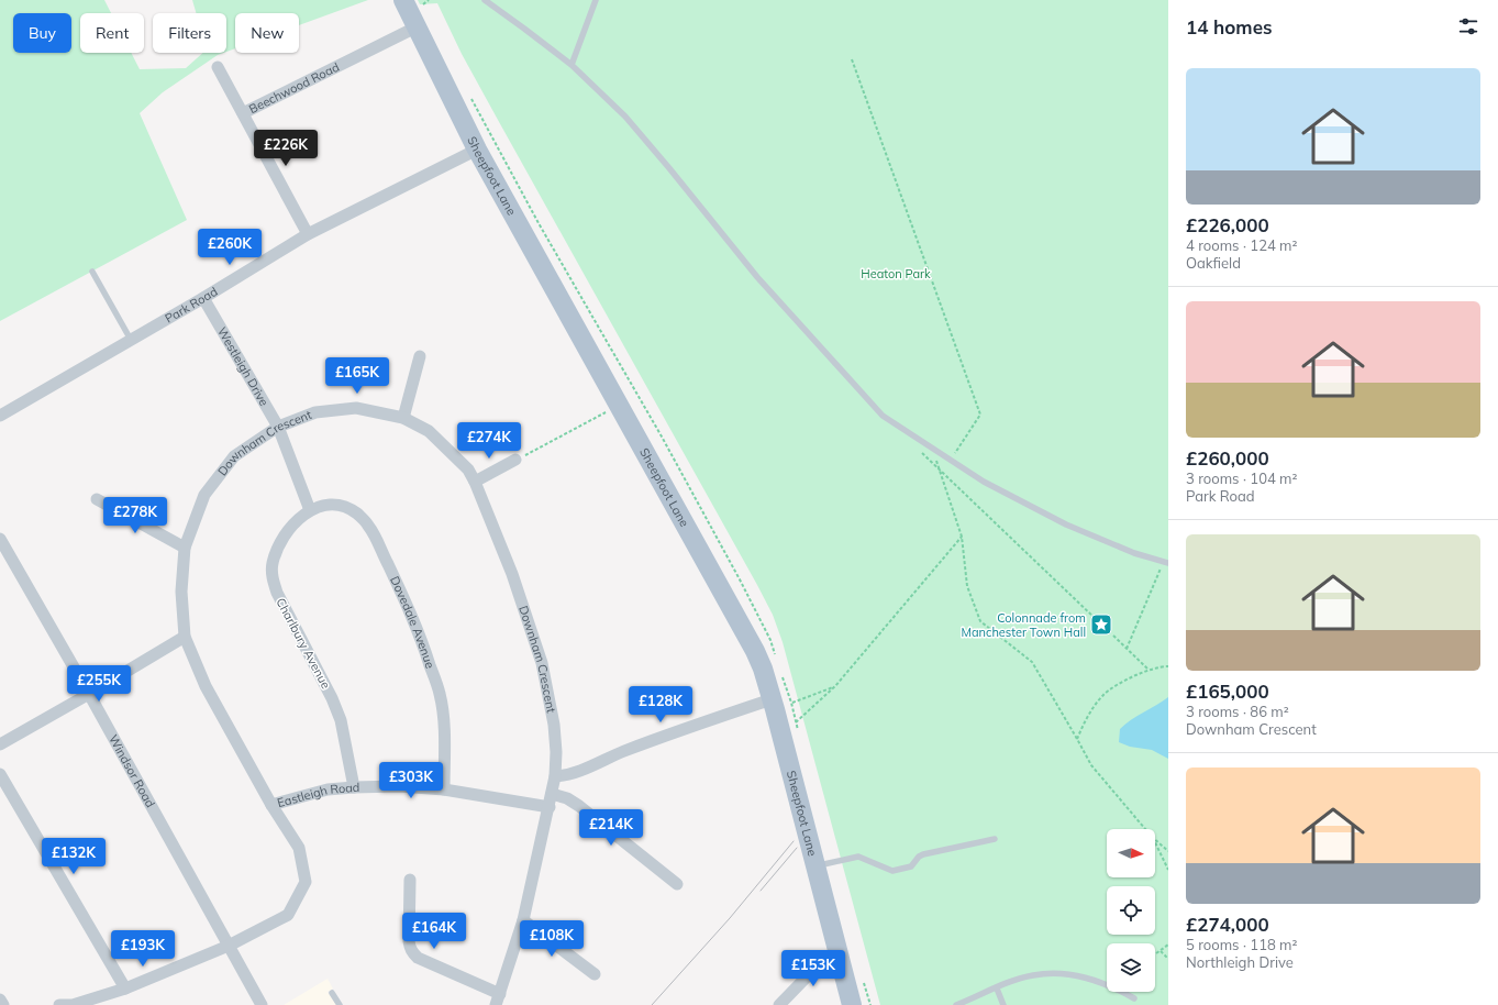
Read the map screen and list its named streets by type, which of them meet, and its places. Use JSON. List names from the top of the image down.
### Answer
{
  "streets": {
    "main road": ["Sheepfoot Lane"],
    "street": [
      "Beechwood Road",
      "Park Road",
      "Westleigh Drive",
      "Downham Crescent",
      "Dovedale Avenue",
      "Charlbury Avenue",
      "Windsor Road",
      "Eastleigh Road"
    ]
  },
  "crossings": [
    ["Beechwood Road", "Sheepfoot Lane"],
    ["Sheepfoot Lane", "Park Road"],
    ["Park Road", "Westleigh Drive"],
    ["Westleigh Drive", "Downham Crescent"],
    ["Westleigh Drive", "Dovedale Avenue"],
    ["Westleigh Drive", "Charlbury Avenue"],
    ["Downham Crescent", "Windsor Road"],
    ["Downham Crescent", "Eastleigh Road"],
    ["Dovedale Avenue", "Charlbury Avenue"],
    ["Dovedale Avenue", "Eastleigh Road"],
    ["Charlbury Avenue", "Eastleigh Road"]
  ],
  "parks": ["Heaton Park"],
  "places": {
    "place": ["Colonnade from Manchester Town Hall"]
  },
  "north": "right",
  "page": {
    "heading": "14 homes",
    "chip": [
      "Buy",
      "Rent",
      "Filters",
      "New"
    ],
    "list": [
      {
        "name": "£226,000",
        "note": "4 rooms · 124 m² · Oakfield"
      },
      {
        "name": "£260,000",
        "note": "3 rooms · 104 m² · Park Road"
      },
      {
        "name": "£165,000",
        "note": "3 rooms · 86 m² · Downham Crescent"
      },
      {
        "name": "£274,000",
        "note": "5 rooms · 118 m² · Northleigh Drive"
      }
    ],
    "price": [
      "£226K",
      "£260K",
      "£165K",
      "£274K",
      "£278K",
      "£255K",
      "£128K",
      "£303K",
      "£214K",
      "£132K",
      "£164K",
      "£108K",
      "£193K",
      "£153K"
    ]
  }
}
